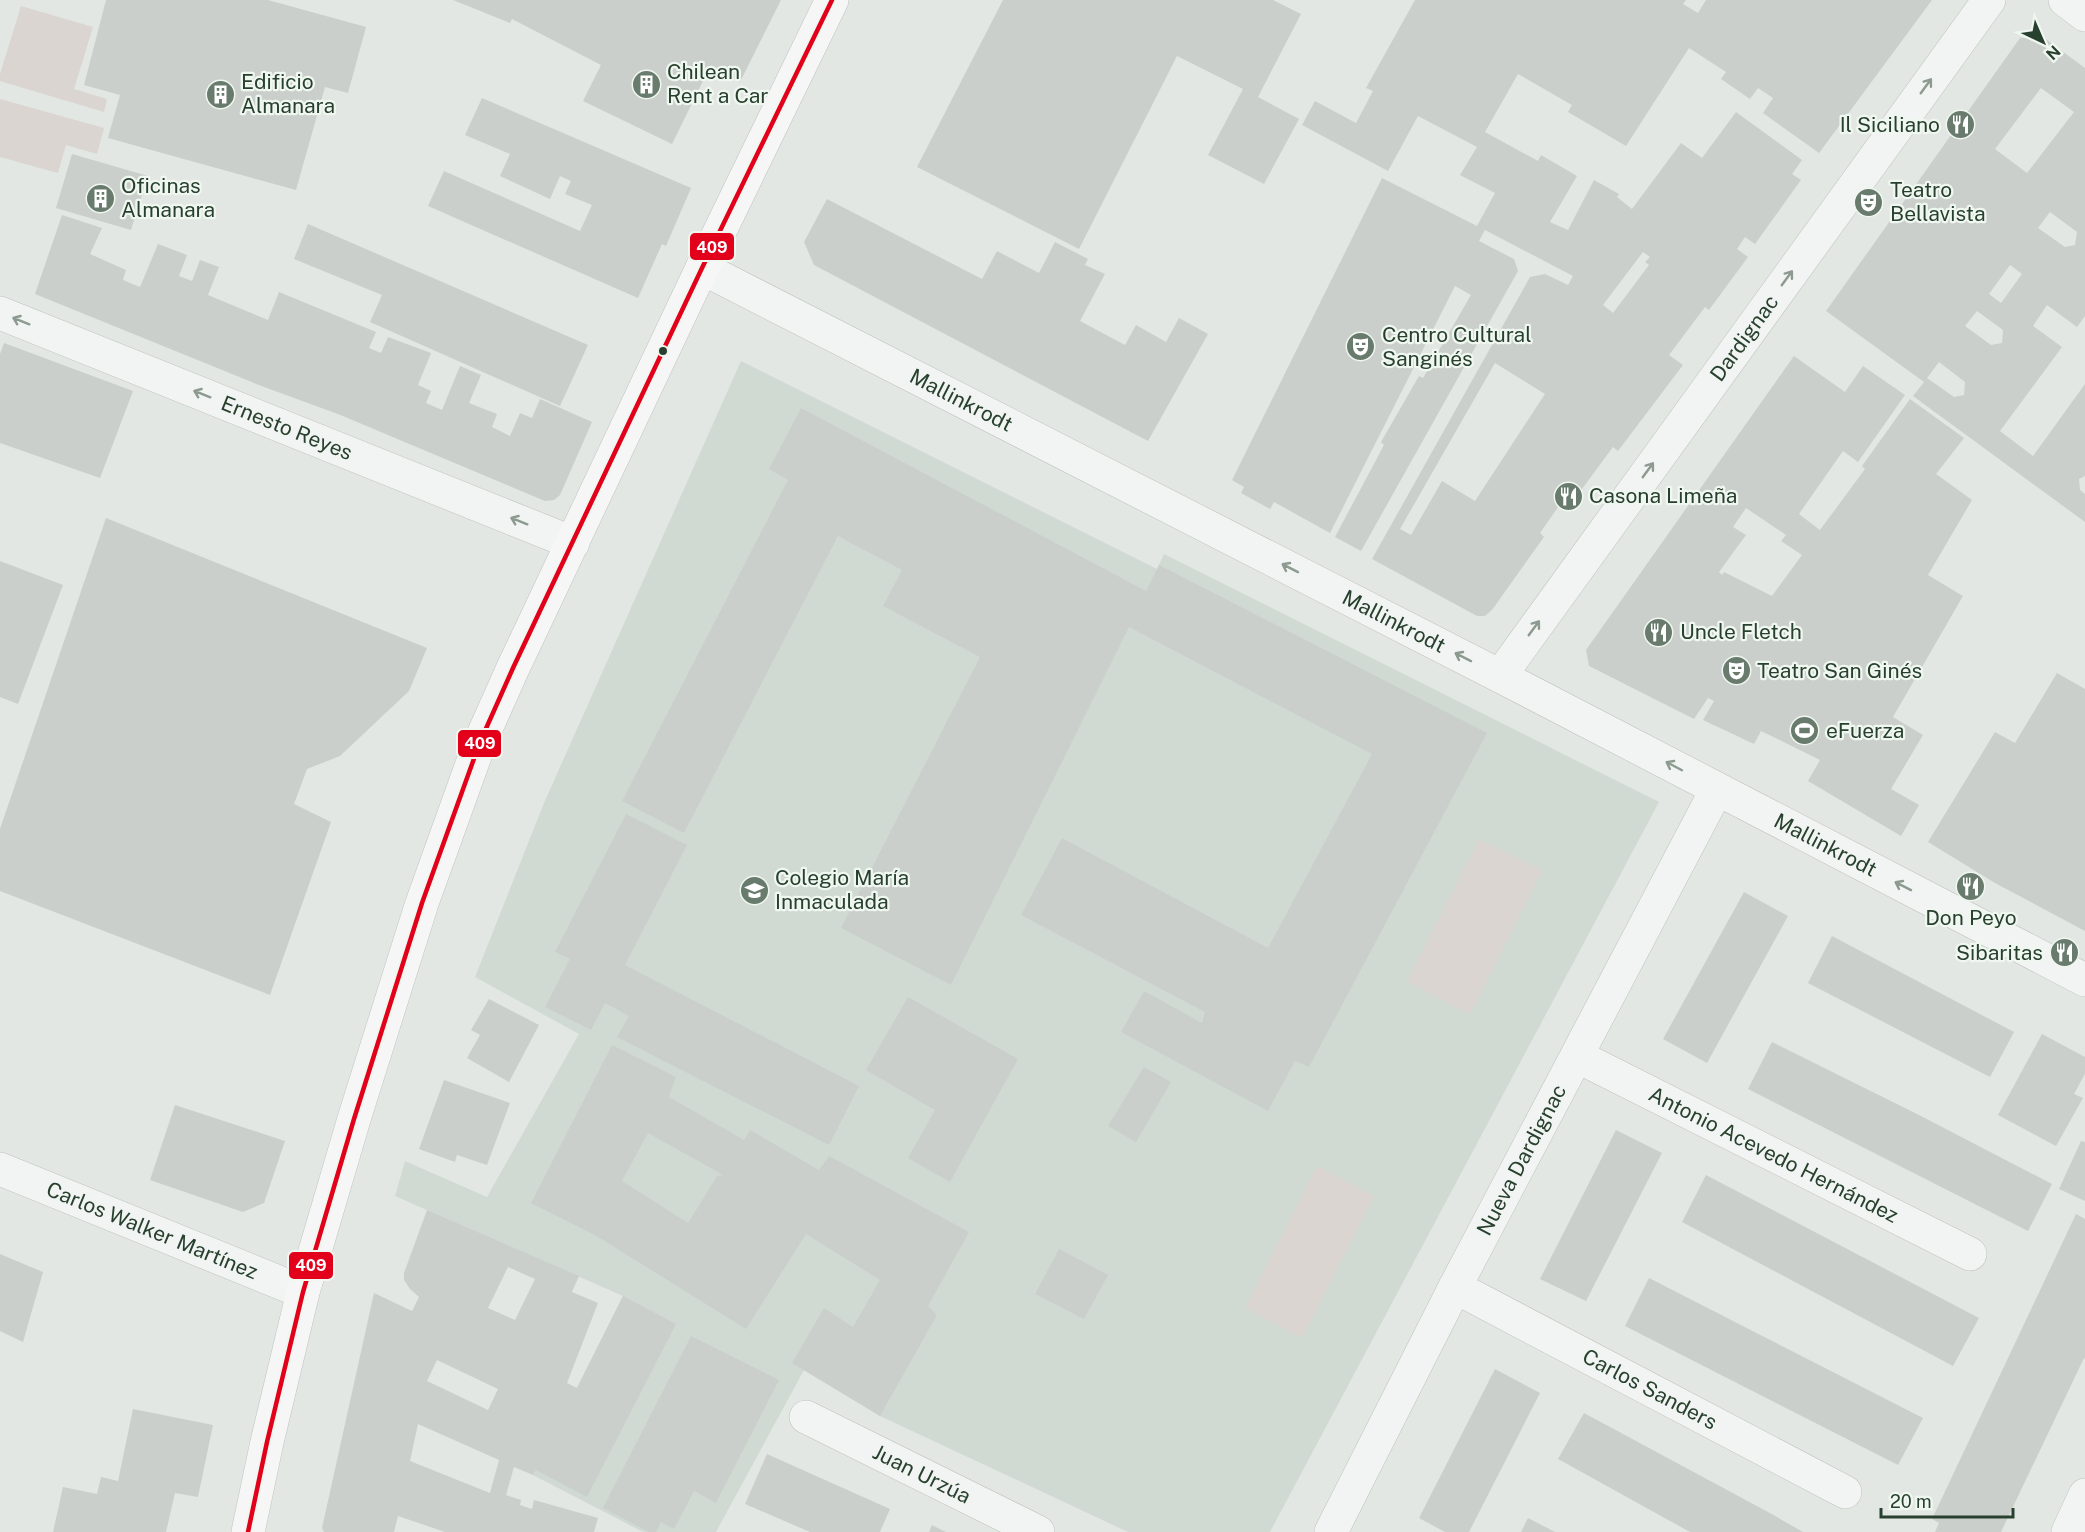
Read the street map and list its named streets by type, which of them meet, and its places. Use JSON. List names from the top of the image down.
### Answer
{
  "streets": {
    "street": [
      "Dardignac",
      "Mallinkrodt",
      "Ernesto Reyes",
      "Antonio Acevedo Hernández",
      "Nueva Dardignac",
      "Carlos Walker Martínez",
      "Carlos Sanders",
      "Juan Urzúa"
    ]
  },
  "crossings": [
    ["Dardignac", "Mallinkrodt"],
    ["Mallinkrodt", "Nueva Dardignac"],
    ["Antonio Acevedo Hernández", "Nueva Dardignac"],
    ["Nueva Dardignac", "Carlos Sanders"]
  ],
  "one_way": ["Dardignac", "Mallinkrodt", "Ernesto Reyes"],
  "places": {
    "building": ["Chilean Rent a Car", "Edificio Almanara", "Oficinas Almanara"],
    "restaurant": [
      "Il Siciliano",
      "Casona Limeña",
      "Uncle Fletch",
      "Don Peyo",
      "Sibaritas"
    ],
    "theatre": ["Teatro Bellavista", "Centro Cultural Sanginés", "Teatro San Ginés"],
    "sports": ["eFuerza"],
    "school or university": ["Colegio María Inmaculada"]
  },
  "lines": ["transit line 409"],
  "scale_bar": "20 m",
  "north": "bottom right"
}
